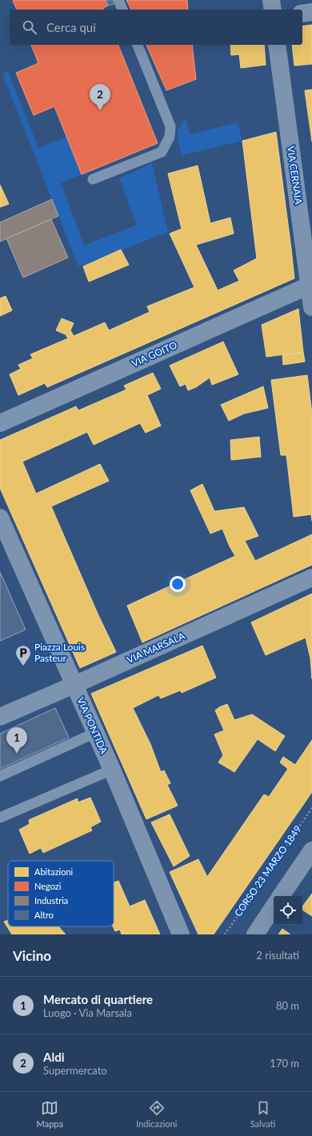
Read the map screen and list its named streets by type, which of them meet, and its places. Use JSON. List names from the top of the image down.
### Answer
{
  "streets": {
    "street": [
      "VIA CERNAIA",
      "VIA GOITO",
      "VIA MARSALA",
      "VIA PONTIDA"
    ],
    "path": ["CORSO 23 MARZO 1849"]
  },
  "crossings": [
    ["VIA CERNAIA", "VIA GOITO"],
    ["VIA MARSALA", "VIA PONTIDA"]
  ],
  "places": {
    "parking": ["Piazza Louis Pasteur"]
  },
  "legend": [
    "Abitazioni",
    "Negozi",
    "Industria",
    "Altro"
  ],
  "page": {
    "search": "Cerca qui",
    "pins": ["2", "1"],
    "heading": ["Vicino", "2 risultati"],
    "list": [
      {
        "mark": "1",
        "name": "Mercato di quartiere",
        "note": "Luogo · Via Marsala",
        "value": "80 m"
      },
      {
        "mark": "2",
        "name": "Aldi",
        "note": "Supermercato",
        "value": "170 m"
      }
    ],
    "nav": ["Mappa", "Indicazioni", "Salvati"]
  }
}
